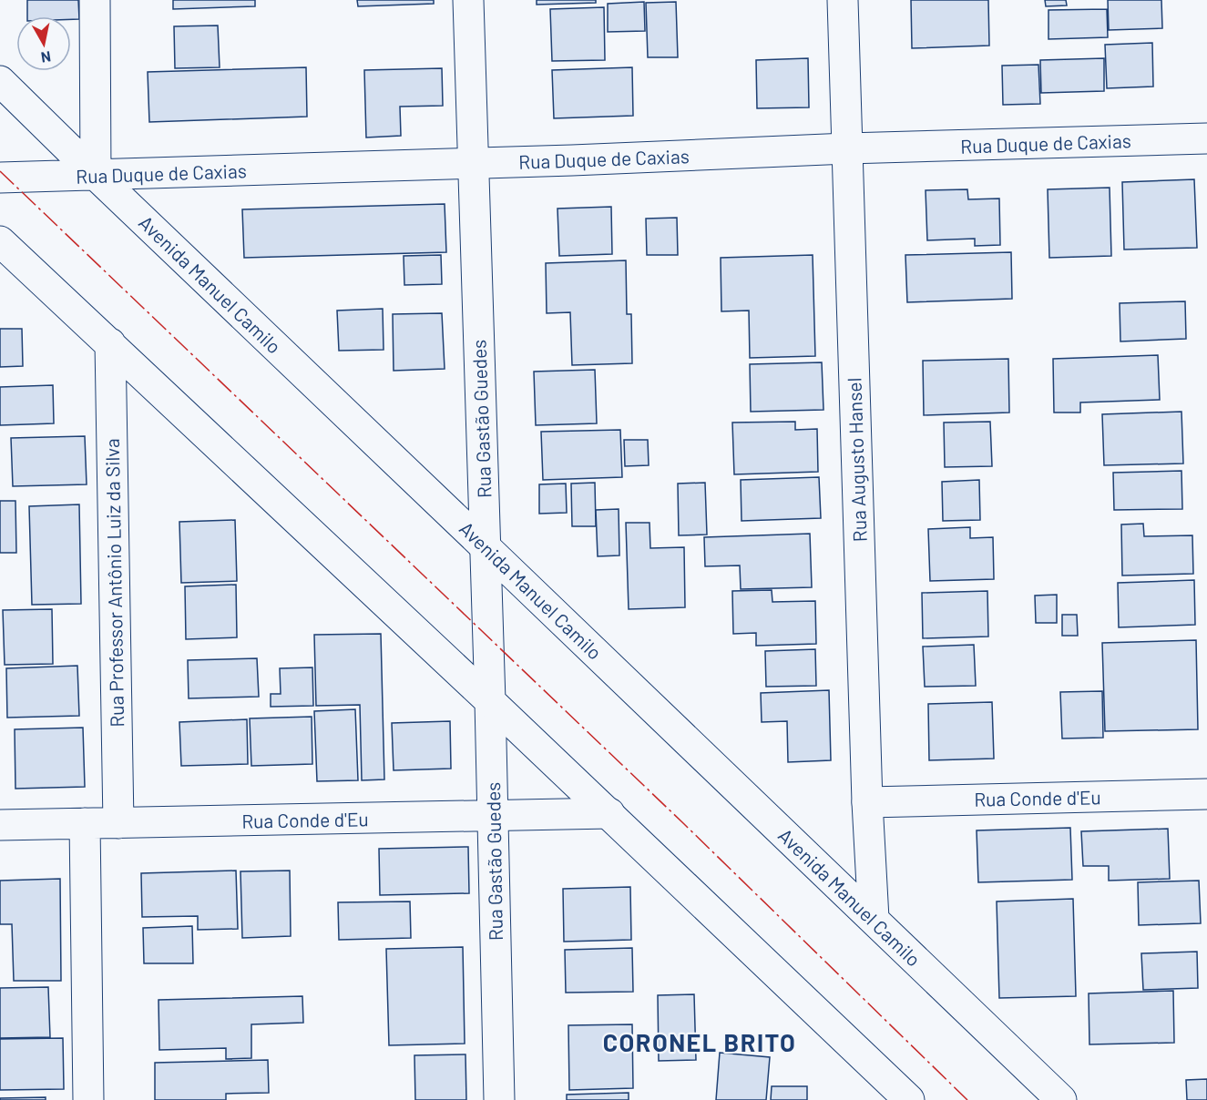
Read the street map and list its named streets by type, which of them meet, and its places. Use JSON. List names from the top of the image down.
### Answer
{
  "streets": {
    "street": [
      "Rua Duque de Caxias",
      "Avenida Manuel Camilo",
      "Rua Gastão Guedes",
      "Rua Augusto Hansel",
      "Rua Professor Antônio Luiz da Silva",
      "Rua Conde d'Eu"
    ]
  },
  "crossings": [
    ["Rua Duque de Caxias", "Avenida Manuel Camilo"],
    ["Rua Duque de Caxias", "Rua Gastão Guedes"],
    ["Rua Duque de Caxias", "Rua Augusto Hansel"],
    ["Avenida Manuel Camilo", "Rua Gastão Guedes"],
    ["Avenida Manuel Camilo", "Rua Augusto Hansel"],
    ["Rua Gastão Guedes", "Rua Conde d'Eu"],
    ["Rua Augusto Hansel", "Rua Conde d'Eu"],
    ["Rua Professor Antônio Luiz da Silva", "Rua Conde d'Eu"]
  ],
  "districts": ["CORONEL BRITO"],
  "north": "bottom"
}
